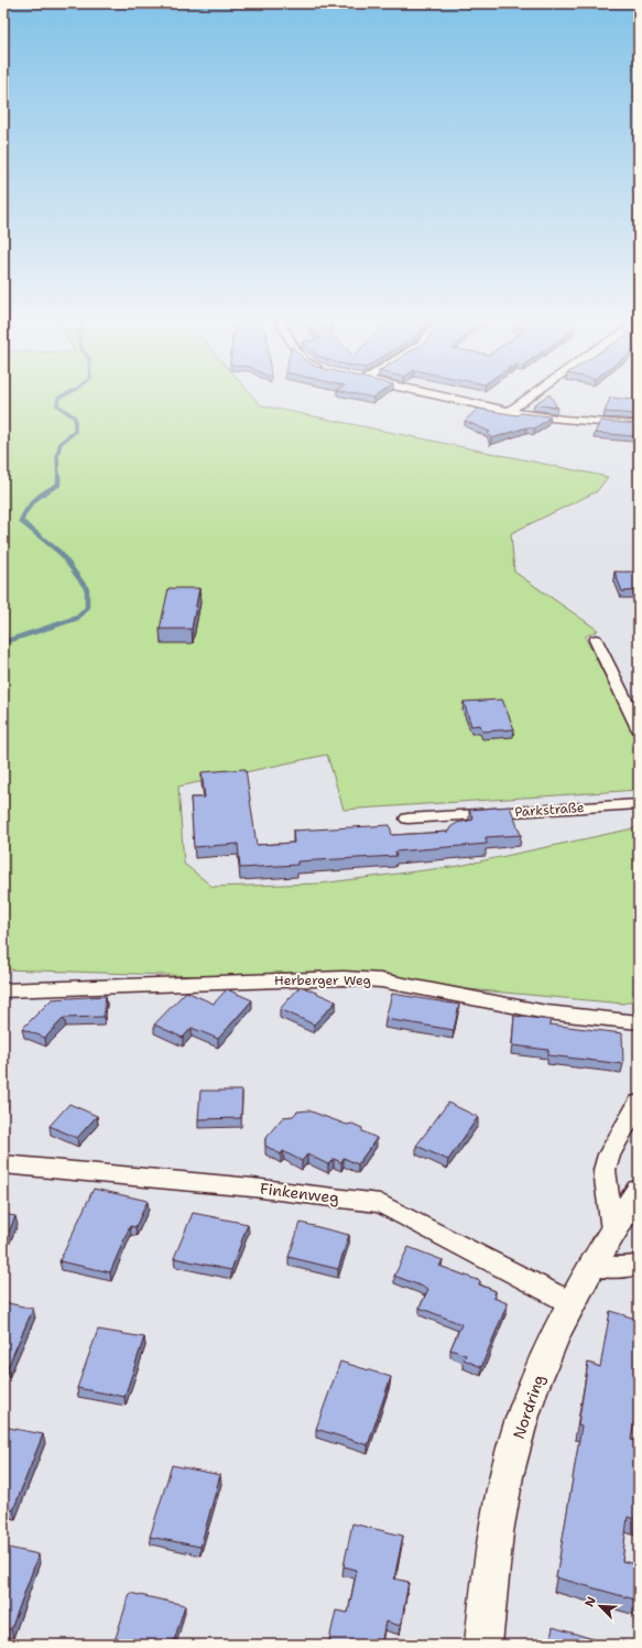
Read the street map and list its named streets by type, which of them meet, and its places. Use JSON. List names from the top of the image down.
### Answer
{
  "streets": {
    "street": [
      "Parkstraße",
      "Herberger Weg",
      "Finkenweg",
      "Nordring"
    ]
  },
  "crossings": [
    ["Finkenweg", "Nordring"]
  ],
  "north": "top left"
}
